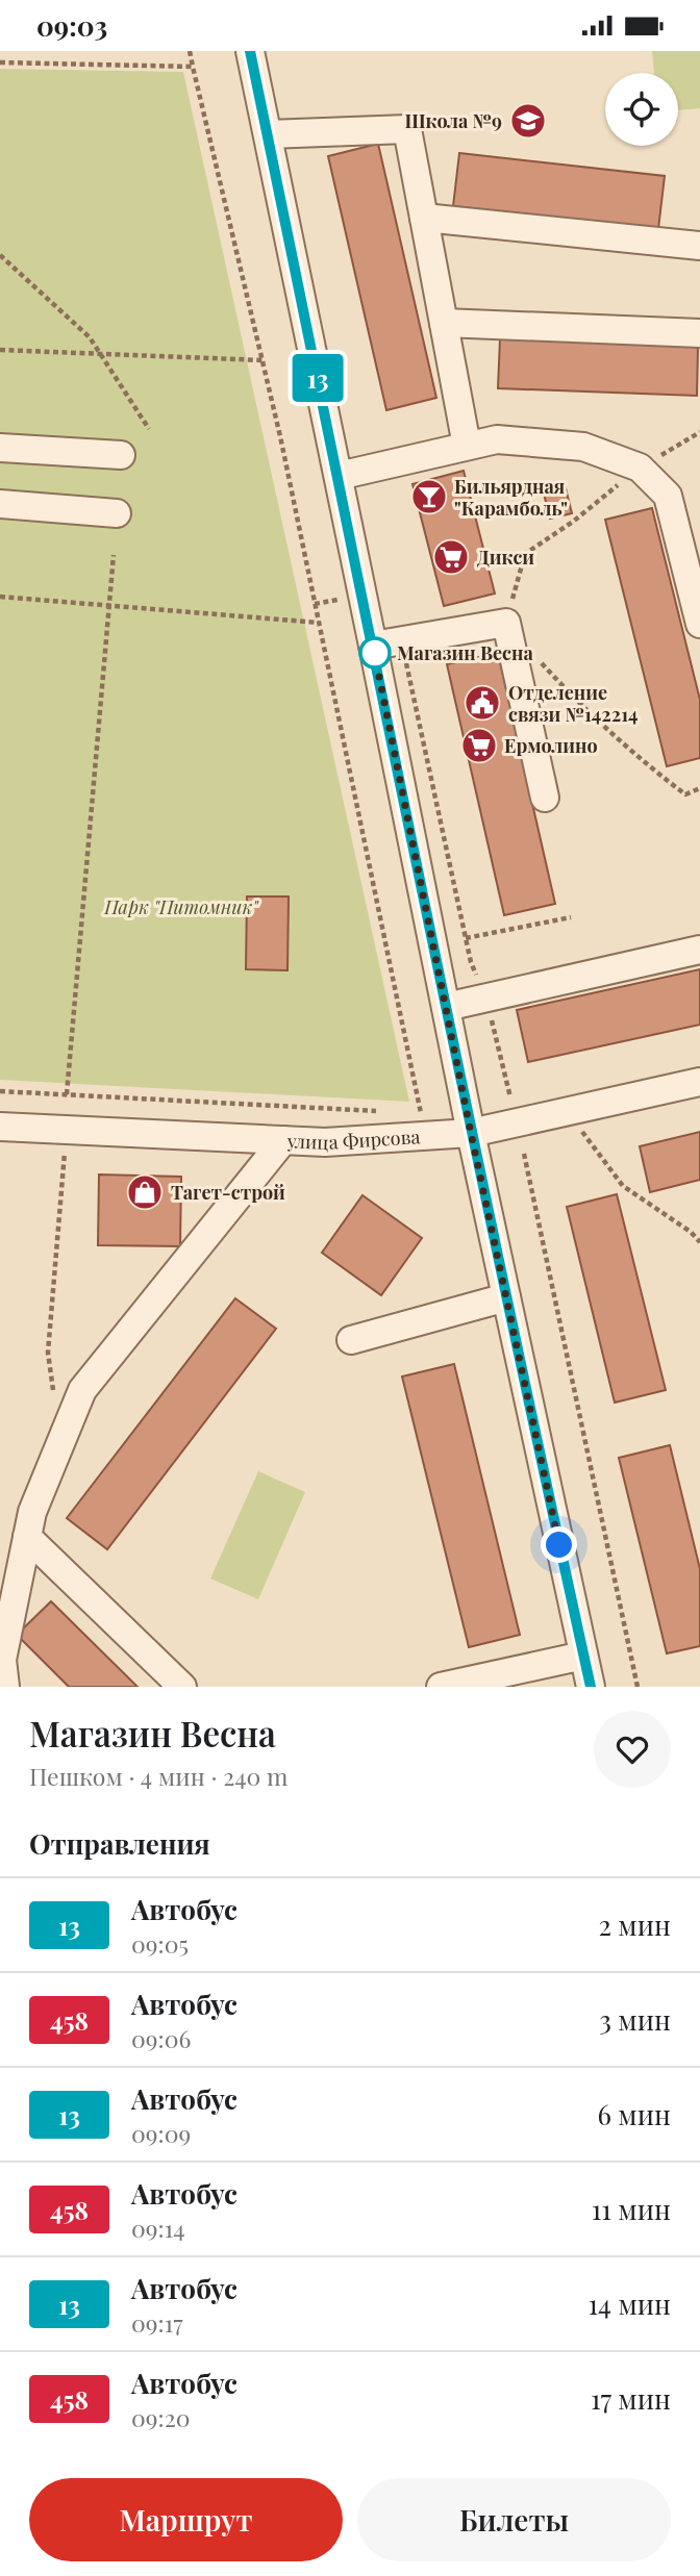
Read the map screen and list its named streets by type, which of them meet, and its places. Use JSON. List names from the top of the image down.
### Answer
{
  "streets": {
    "street": ["улица Фирсова"]
  },
  "parks": ["Парк \"Питомник\""],
  "places": {
    "school or university": ["Школа №9"],
    "bar": ["Бильярдная \"Карамболь\""],
    "supermarket": ["Дикси", "Ермолино"],
    "other": ["Магазин Весна"],
    "public building": ["Отделение связи №142214"],
    "shop": ["Тагет-строй"]
  },
  "lines": ["bus line 13"],
  "page": {
    "status": "09:03",
    "on_map": "13",
    "heading": [
      ["Магазин Весна", "Пешком · 4 мин · 240 m"],
      "Отправления"
    ],
    "list": [
      {
        "mark": "13",
        "name": "Автобус",
        "note": "09:05",
        "value": "2 мин"
      },
      {
        "mark": "458",
        "name": "Автобус",
        "note": "09:06",
        "value": "3 мин"
      },
      {
        "mark": "13",
        "name": "Автобус",
        "note": "09:09",
        "value": "6 мин"
      },
      {
        "mark": "458",
        "name": "Автобус",
        "note": "09:14",
        "value": "11 мин"
      },
      {
        "mark": "13",
        "name": "Автобус",
        "note": "09:17",
        "value": "14 мин"
      },
      {
        "mark": "458",
        "name": "Автобус",
        "note": "09:20",
        "value": "17 мин"
      }
    ],
    "buttons": ["Маршрут", "Билеты"]
  }
}
